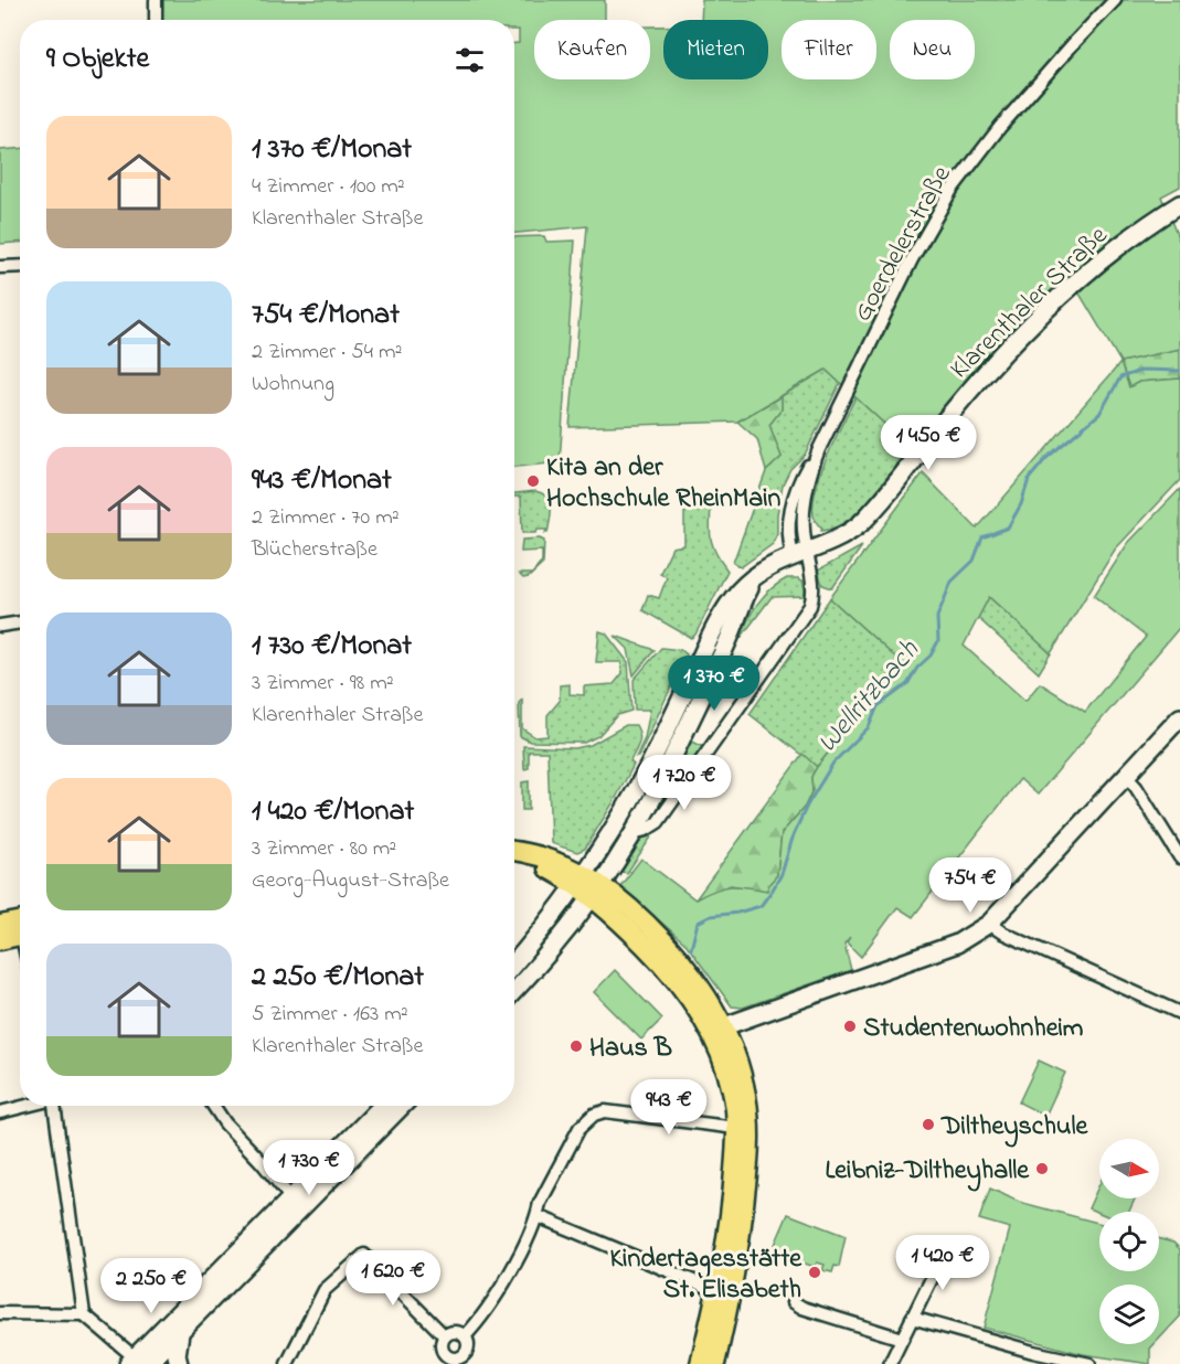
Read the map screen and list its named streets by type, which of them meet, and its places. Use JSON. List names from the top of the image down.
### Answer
{
  "streets": {
    "main road": ["Klarenthaler Straße"],
    "street": ["Goerdelerstraße"]
  },
  "crossings": [
    ["Goerdelerstraße", "Klarenthaler Straße"]
  ],
  "water": ["Wellritzbach"],
  "places": [
    "Kita an der Hochschule RheinMain",
    "Studentenwohnheim",
    "Haus B",
    "Diltheyschule",
    "Leibniz-Diltheyhalle",
    "Kindertagesstätte St. Elisabeth"
  ],
  "north": "right",
  "page": {
    "chip": [
      "Kaufen",
      "Mieten",
      "Filter",
      "Neu"
    ],
    "heading": "9 Objekte",
    "list": [
      {
        "name": "1 370 €/Monat",
        "note": "4 Zimmer · 100 m² · Klarenthaler Straße"
      },
      {
        "name": "754 €/Monat",
        "note": "2 Zimmer · 54 m² · Wohnung"
      },
      {
        "name": "943 €/Monat",
        "note": "2 Zimmer · 70 m² · Blücherstraße"
      },
      {
        "name": "1 730 €/Monat",
        "note": "3 Zimmer · 98 m² · Klarenthaler Straße"
      },
      {
        "name": "1 420 €/Monat",
        "note": "3 Zimmer · 80 m² · Georg-August-Straße"
      },
      {
        "name": "2 250 €/Monat",
        "note": "5 Zimmer · 163 m² · Klarenthaler Straße"
      }
    ],
    "price": [
      "1 450 €",
      "1 370 €",
      "1 720 €",
      "754 €",
      "943 €",
      "1 730 €",
      "1 420 €",
      "1 620 €",
      "2 250 €"
    ]
  }
}
